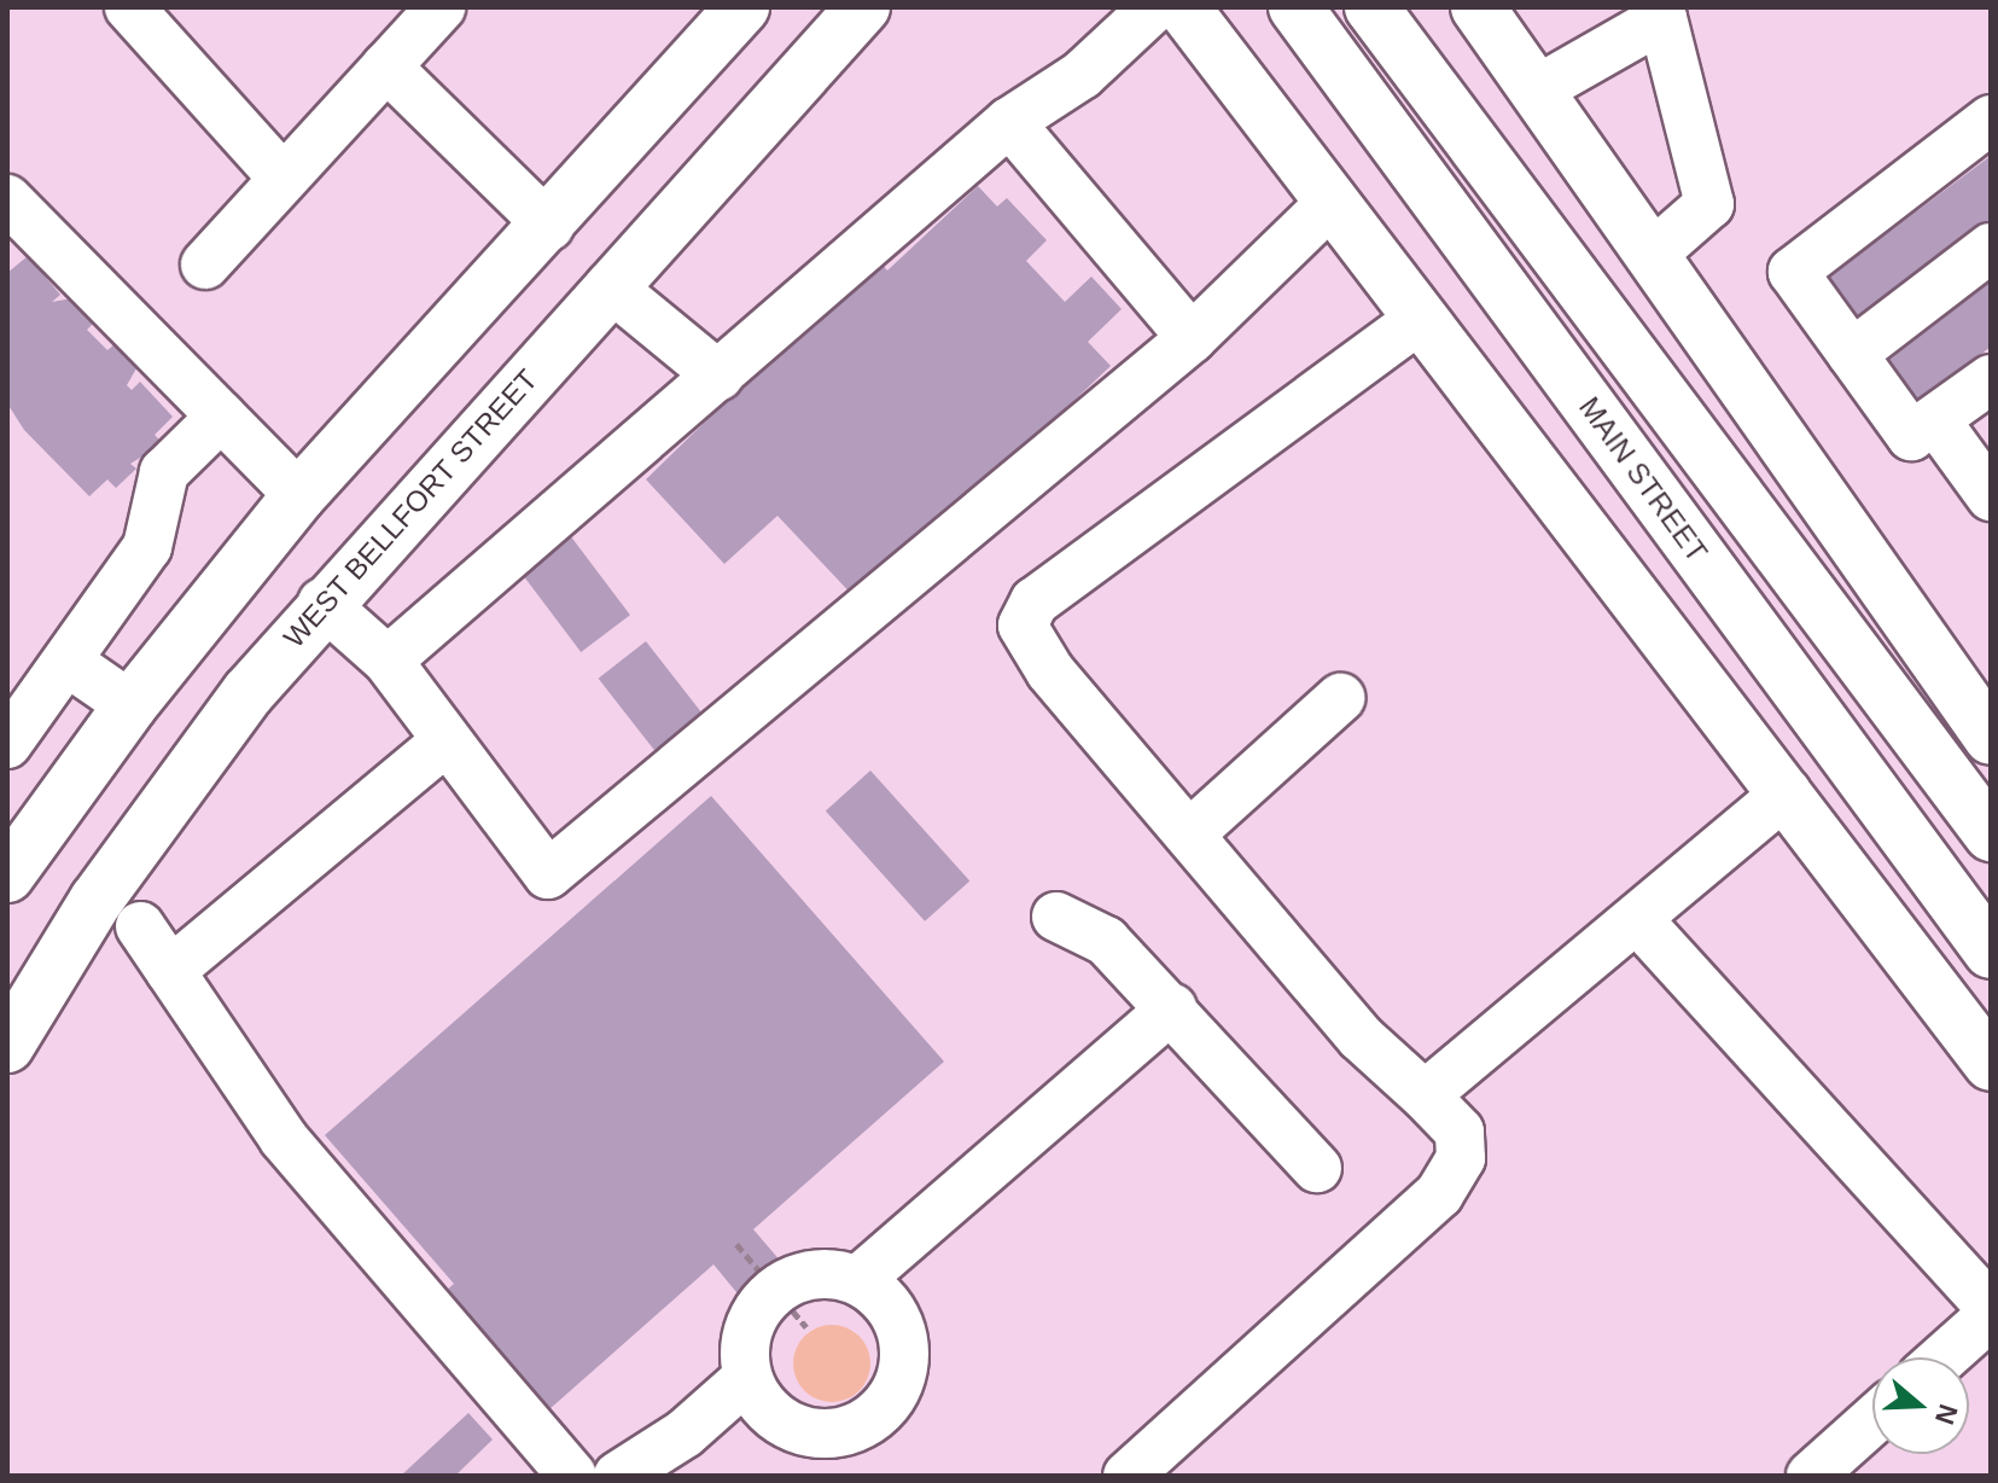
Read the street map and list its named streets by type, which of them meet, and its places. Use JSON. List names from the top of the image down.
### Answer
{
  "streets": {
    "main road": ["MAIN STREET", "WEST BELLFORT STREET"]
  },
  "north": "right"
}
